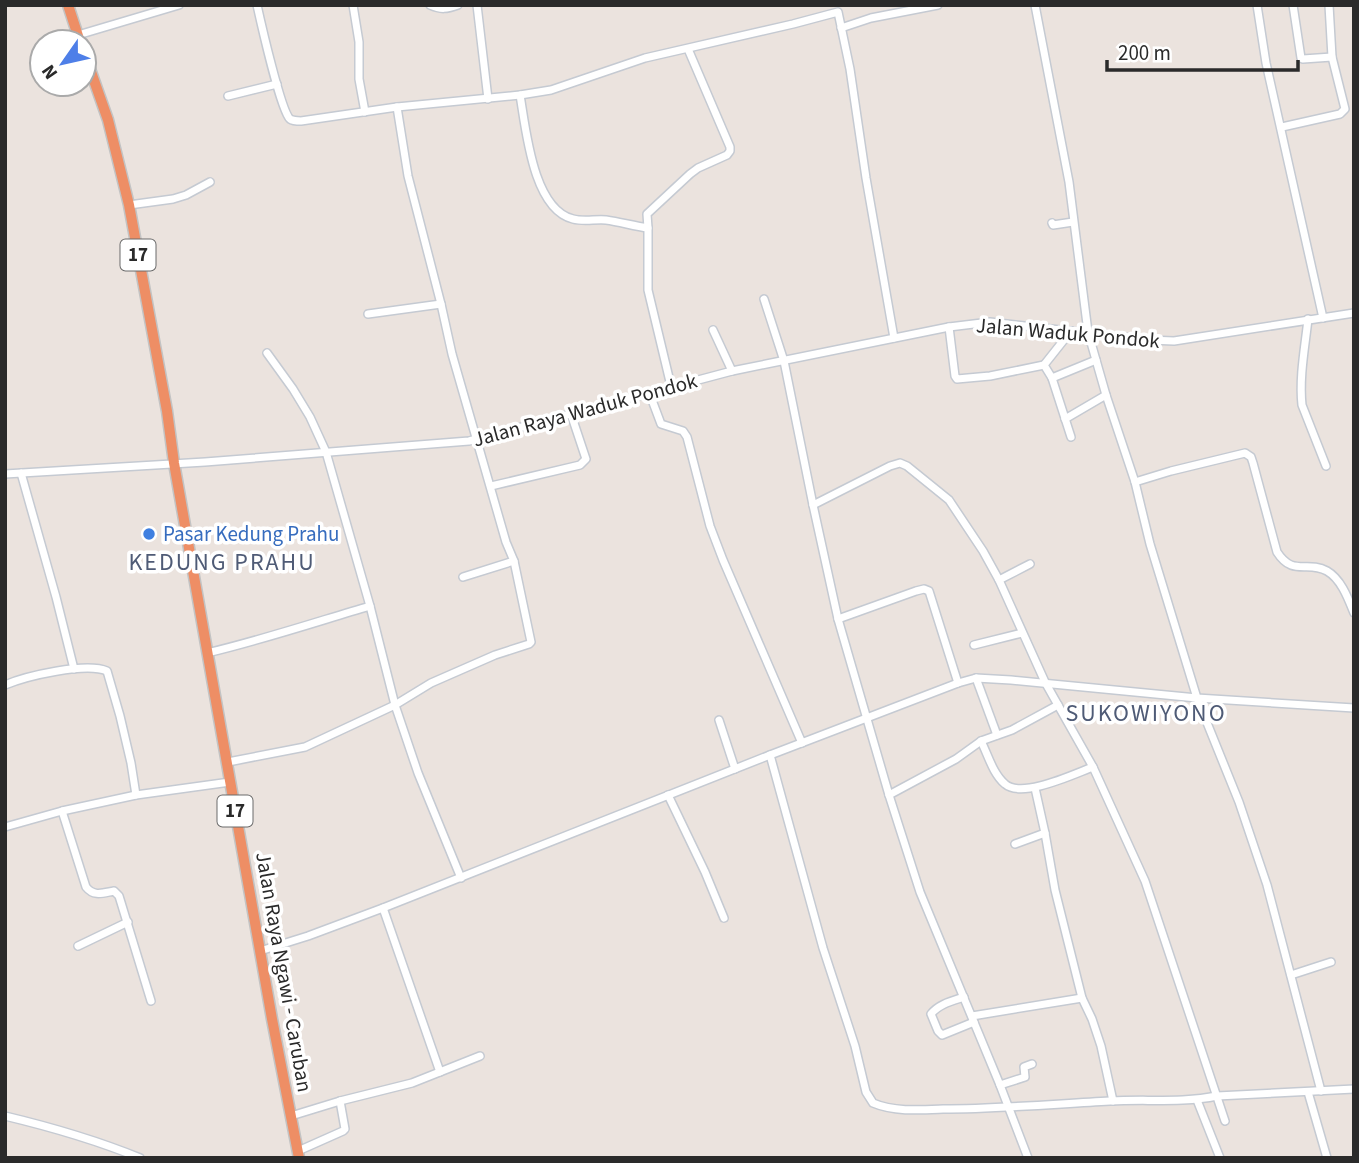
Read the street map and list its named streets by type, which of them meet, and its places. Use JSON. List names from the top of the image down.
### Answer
{
  "streets": {
    "highway": ["17", "Jalan Raya Ngawi - Caruban"],
    "street": ["Jalan Waduk Pondok", "Jalan Raya Waduk Pondok"]
  },
  "crossings": [
    ["Jalan Waduk Pondok", "Jalan Raya Waduk Pondok"],
    ["Jalan Raya Waduk Pondok", "Jalan Raya Ngawi - Caruban"]
  ],
  "districts": ["KEDUNG PRAHU", "SUKOWIYONO"],
  "places": ["Pasar Kedung Prahu"],
  "scale_bar": "200 m",
  "north": "bottom left"
}
